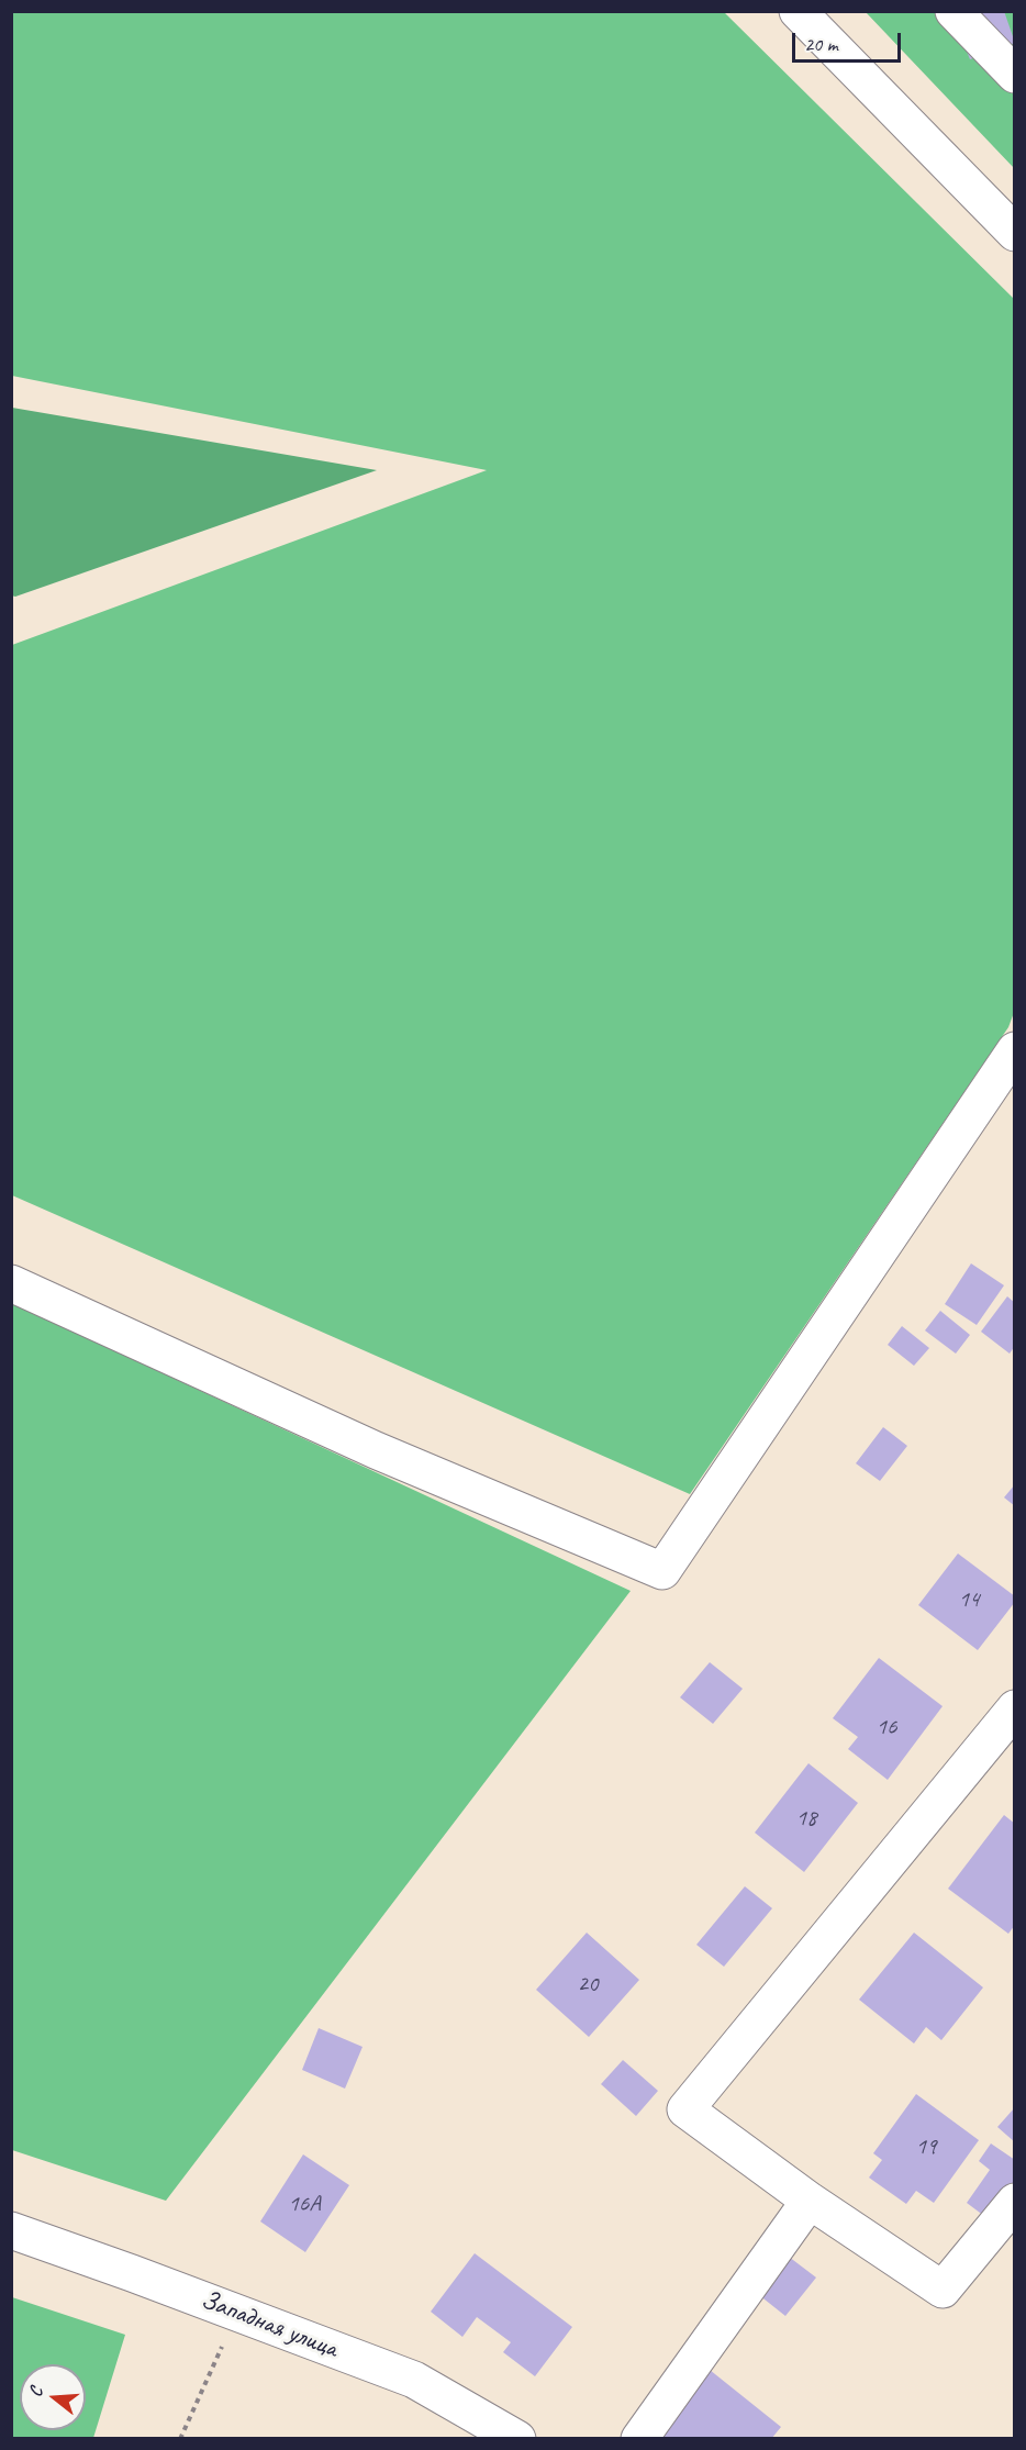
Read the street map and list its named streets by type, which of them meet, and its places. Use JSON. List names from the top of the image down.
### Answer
{
  "streets": {
    "street": ["Западная улица"]
  },
  "house_numbers": [
    "14",
    "16",
    "18",
    "20",
    "19",
    "16А"
  ],
  "scale_bar": "20 m",
  "north": "left"
}
